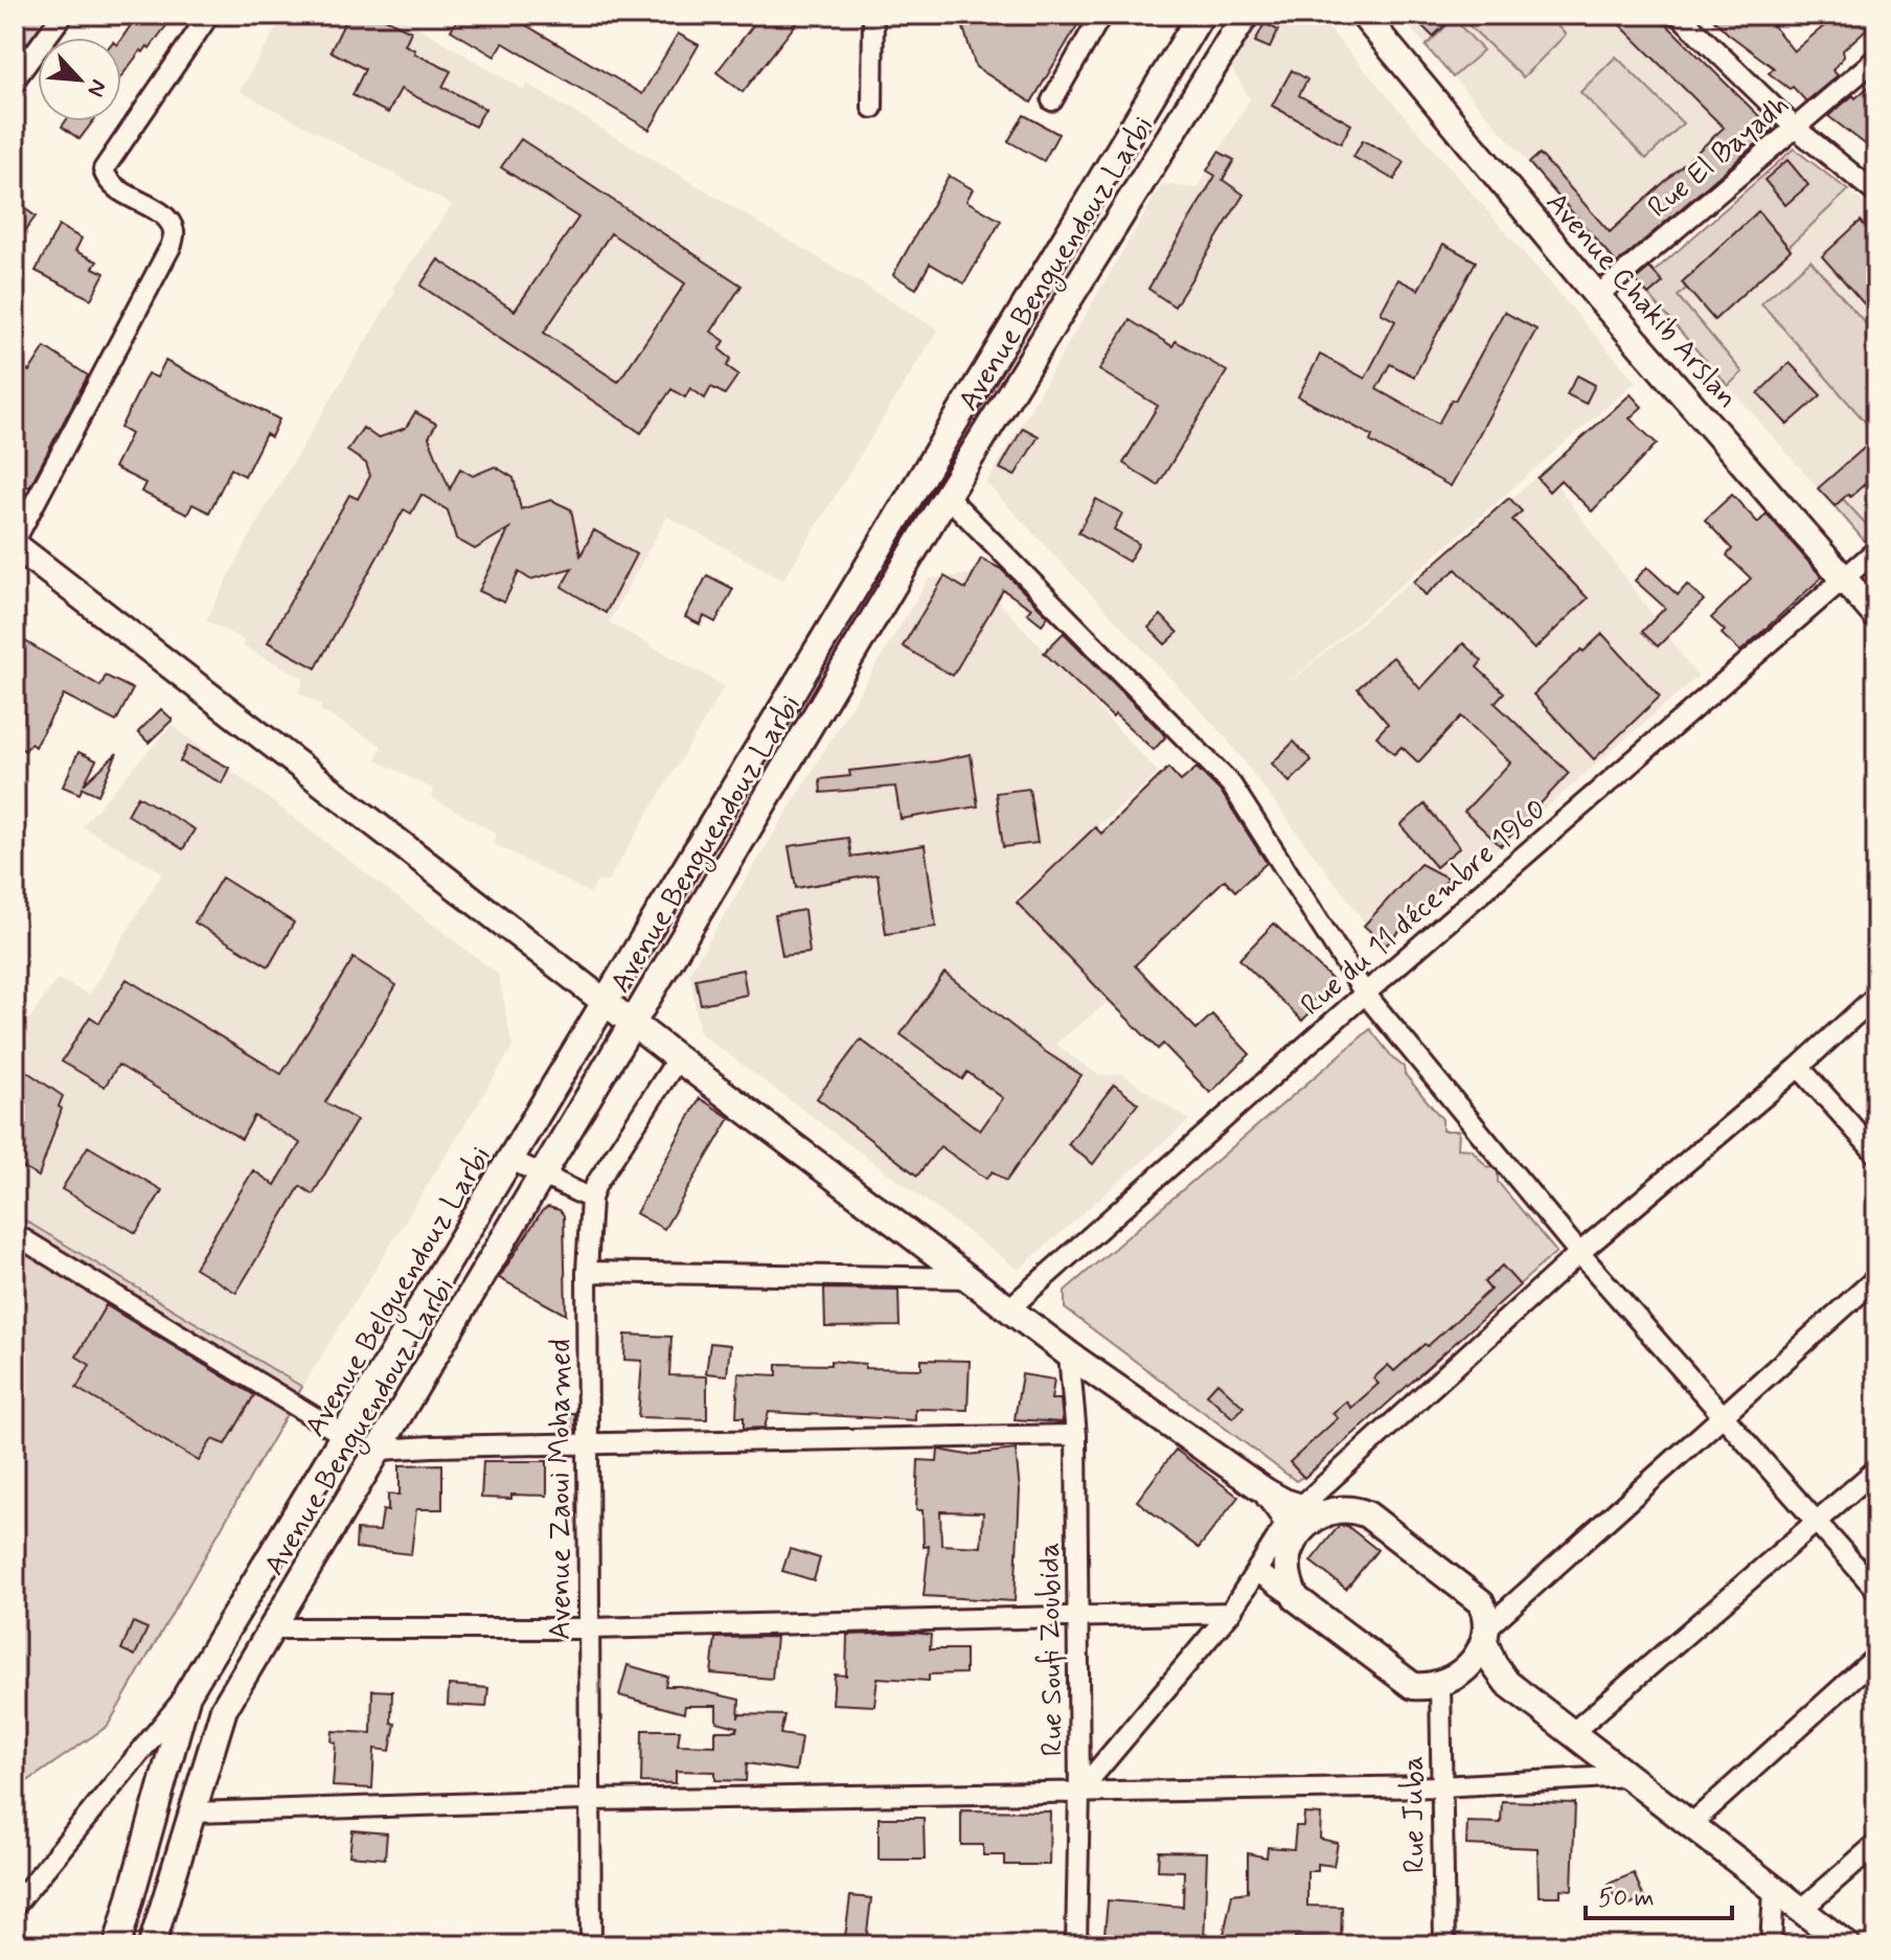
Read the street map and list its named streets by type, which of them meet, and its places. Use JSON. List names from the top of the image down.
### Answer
{
  "streets": {
    "main road": ["Avenue Benguendouz Larbi", "Avenue Chakib Arslan", "Avenue Belguendouz Larbi"],
    "street": [
      "Rue El Bayadh",
      "Rue du 11 décembre 1960",
      "Avenue Zaoui Mohamed",
      "Rue Soufi Zoubida",
      "Rue Juba"
    ]
  },
  "crossings": [
    ["Rue El Bayadh", "Avenue Chakib Arslan"],
    ["Avenue Chakib Arslan", "Rue du 11 décembre 1960"]
  ],
  "scale_bar": "50 m",
  "north": "bottom right"
}
